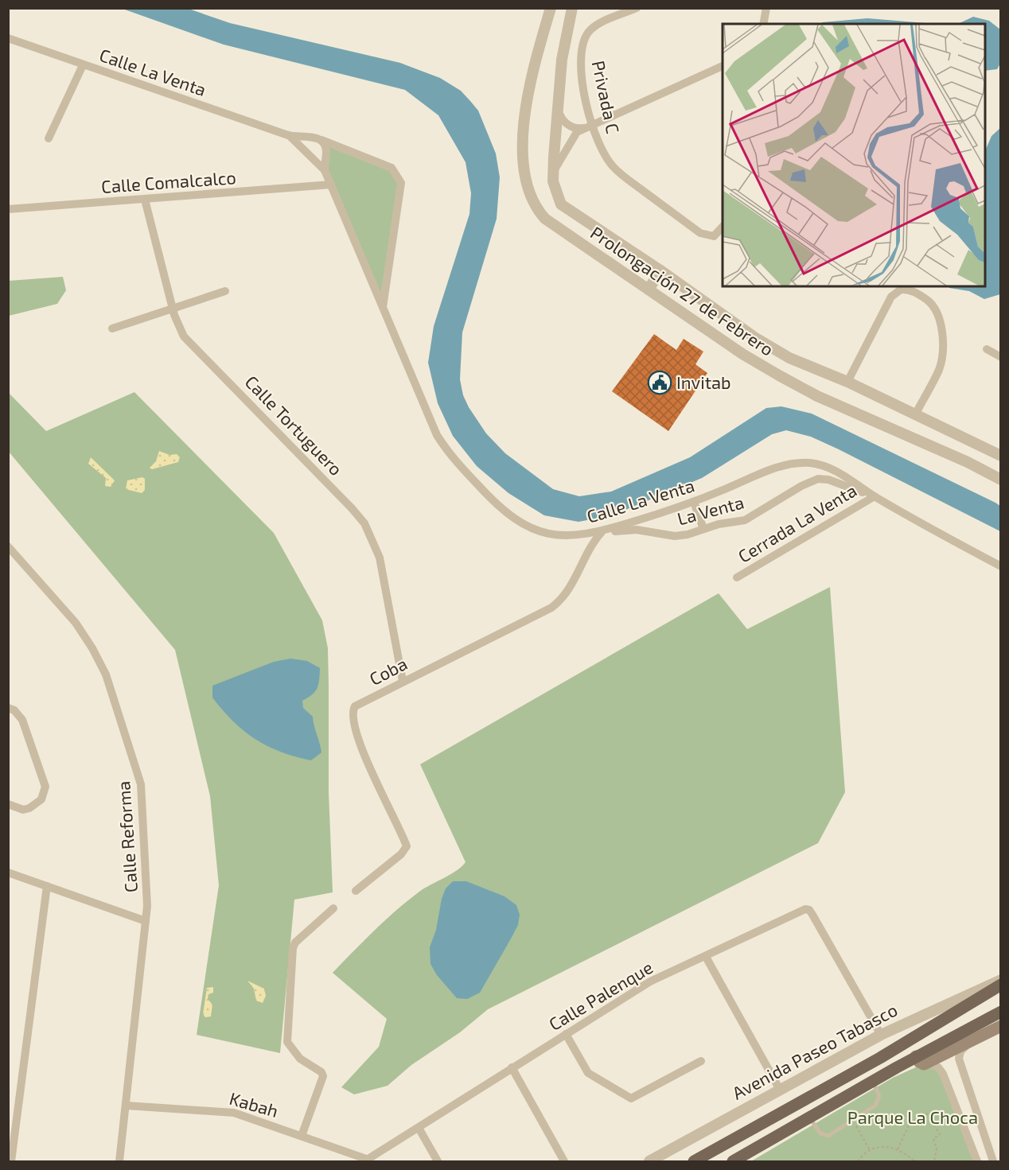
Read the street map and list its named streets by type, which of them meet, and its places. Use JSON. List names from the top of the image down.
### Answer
{
  "streets": {
    "main road": ["Avenida Paseo Tabasco"],
    "street": [
      "Calle La Venta",
      "Privada C",
      "Calle Comalcalco",
      "Prolongación 27 de Febrero",
      "Calle Tortuguero",
      "La Venta",
      "Cerrada La Venta",
      "Coba",
      "Calle Reforma",
      "Calle Palenque",
      "Kabah"
    ]
  },
  "crossings": [
    ["Calle La Venta", "Calle Comalcalco"],
    ["Calle La Venta", "La Venta"],
    ["Calle La Venta", "Cerrada La Venta"],
    ["Calle La Venta", "Coba"],
    ["Calle Comalcalco", "Calle Tortuguero"],
    ["Calle Tortuguero", "Coba"],
    ["La Venta", "Cerrada La Venta"],
    ["La Venta", "Coba"],
    ["Calle Reforma", "Kabah"],
    ["Calle Palenque", "Avenida Paseo Tabasco"],
    ["Calle Palenque", "Kabah"]
  ],
  "parks": ["Parque La Choca"],
  "places": {
    "public building": ["Invitab"]
  }
}
